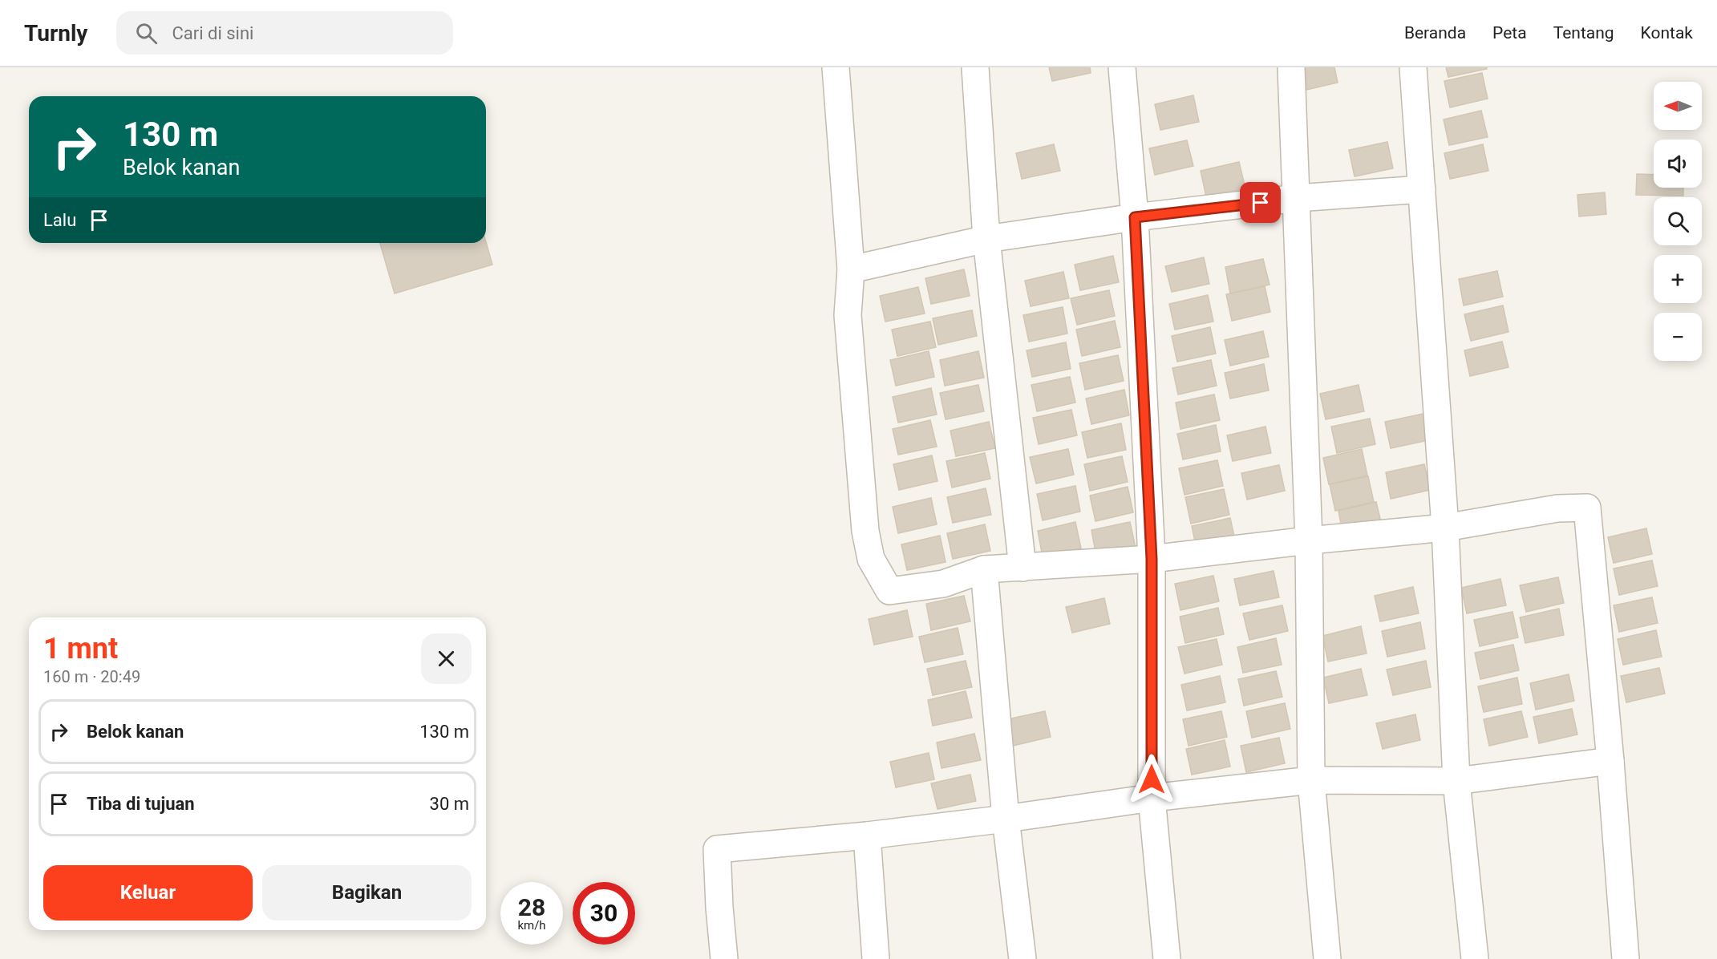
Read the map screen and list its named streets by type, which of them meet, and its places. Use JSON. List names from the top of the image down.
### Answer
{
  "north": "left",
  "page": {
    "header": "Turnly",
    "search": "Cari di sini",
    "nav": [
      "Beranda",
      "Peta",
      "Tentang",
      "Kontak"
    ],
    "map_buttons": ["+", "−"],
    "turn": ["130 m", "Belok kanan"],
    "then": "Lalu",
    "heading": ["1 mnt", "160 m · 20:49"],
    "list": [
      {
        "name": "Belok kanan",
        "value": "130 m"
      },
      {
        "name": "Tiba di tujuan",
        "value": "30 m"
      }
    ],
    "buttons": ["Keluar", "Bagikan"],
    "speed": "28 km/h",
    "limit": "30"
  }
}
